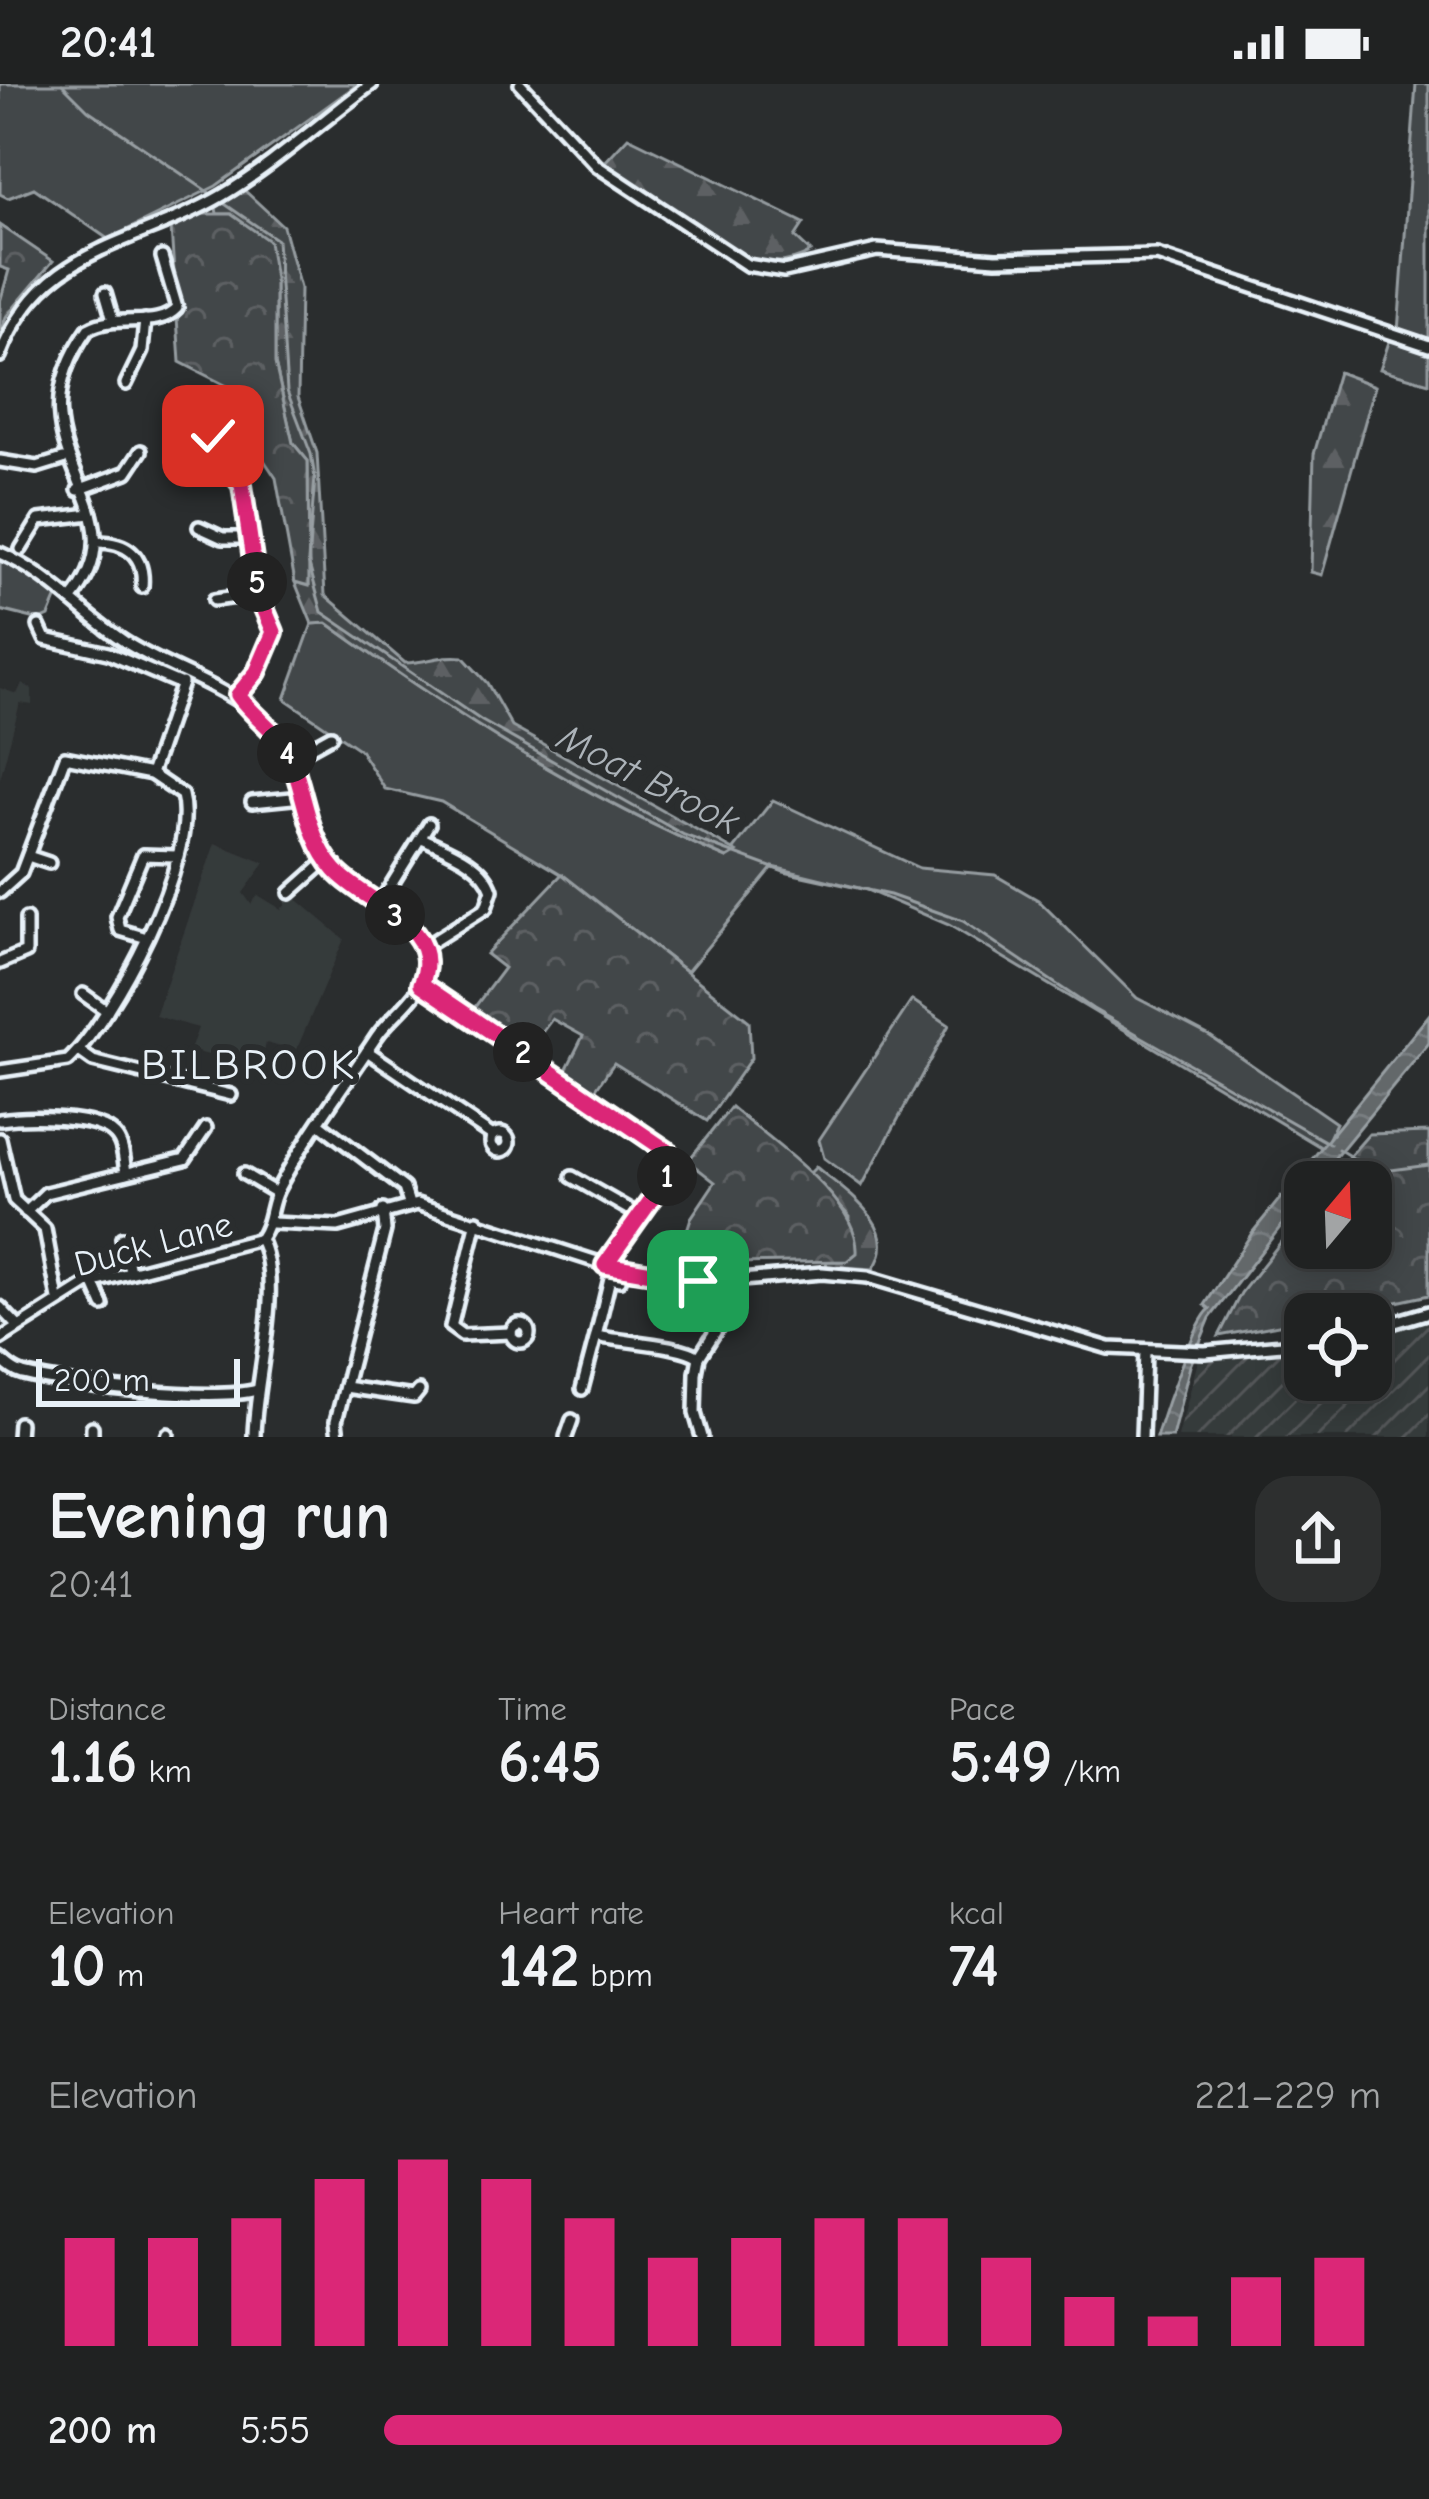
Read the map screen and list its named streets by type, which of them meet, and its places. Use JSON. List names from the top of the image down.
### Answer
{
  "streets": {
    "street": ["Duck Lane"]
  },
  "districts": ["BILBROOK"],
  "water": ["Moat Brook"],
  "scale_bar": "200 m",
  "north": "top",
  "page": {
    "status": "20:41",
    "pins": [
      "5",
      "4",
      "3",
      "2",
      "1"
    ],
    "scale": "200 m",
    "heading": ["Evening run", "20:41"],
    "stats": [
      ["Distance", "1.16 km"],
      ["Time", "6:45"],
      ["Pace", "5:49 /km"],
      ["Elevation", "10 m"],
      ["Heart rate", "142 bpm"],
      ["kcal", "74"]
    ],
    "chart": ["Elevation", "221–229 m"],
    "list": [
      {
        "name": "200 m",
        "note": "5:55"
      }
    ]
  }
}
